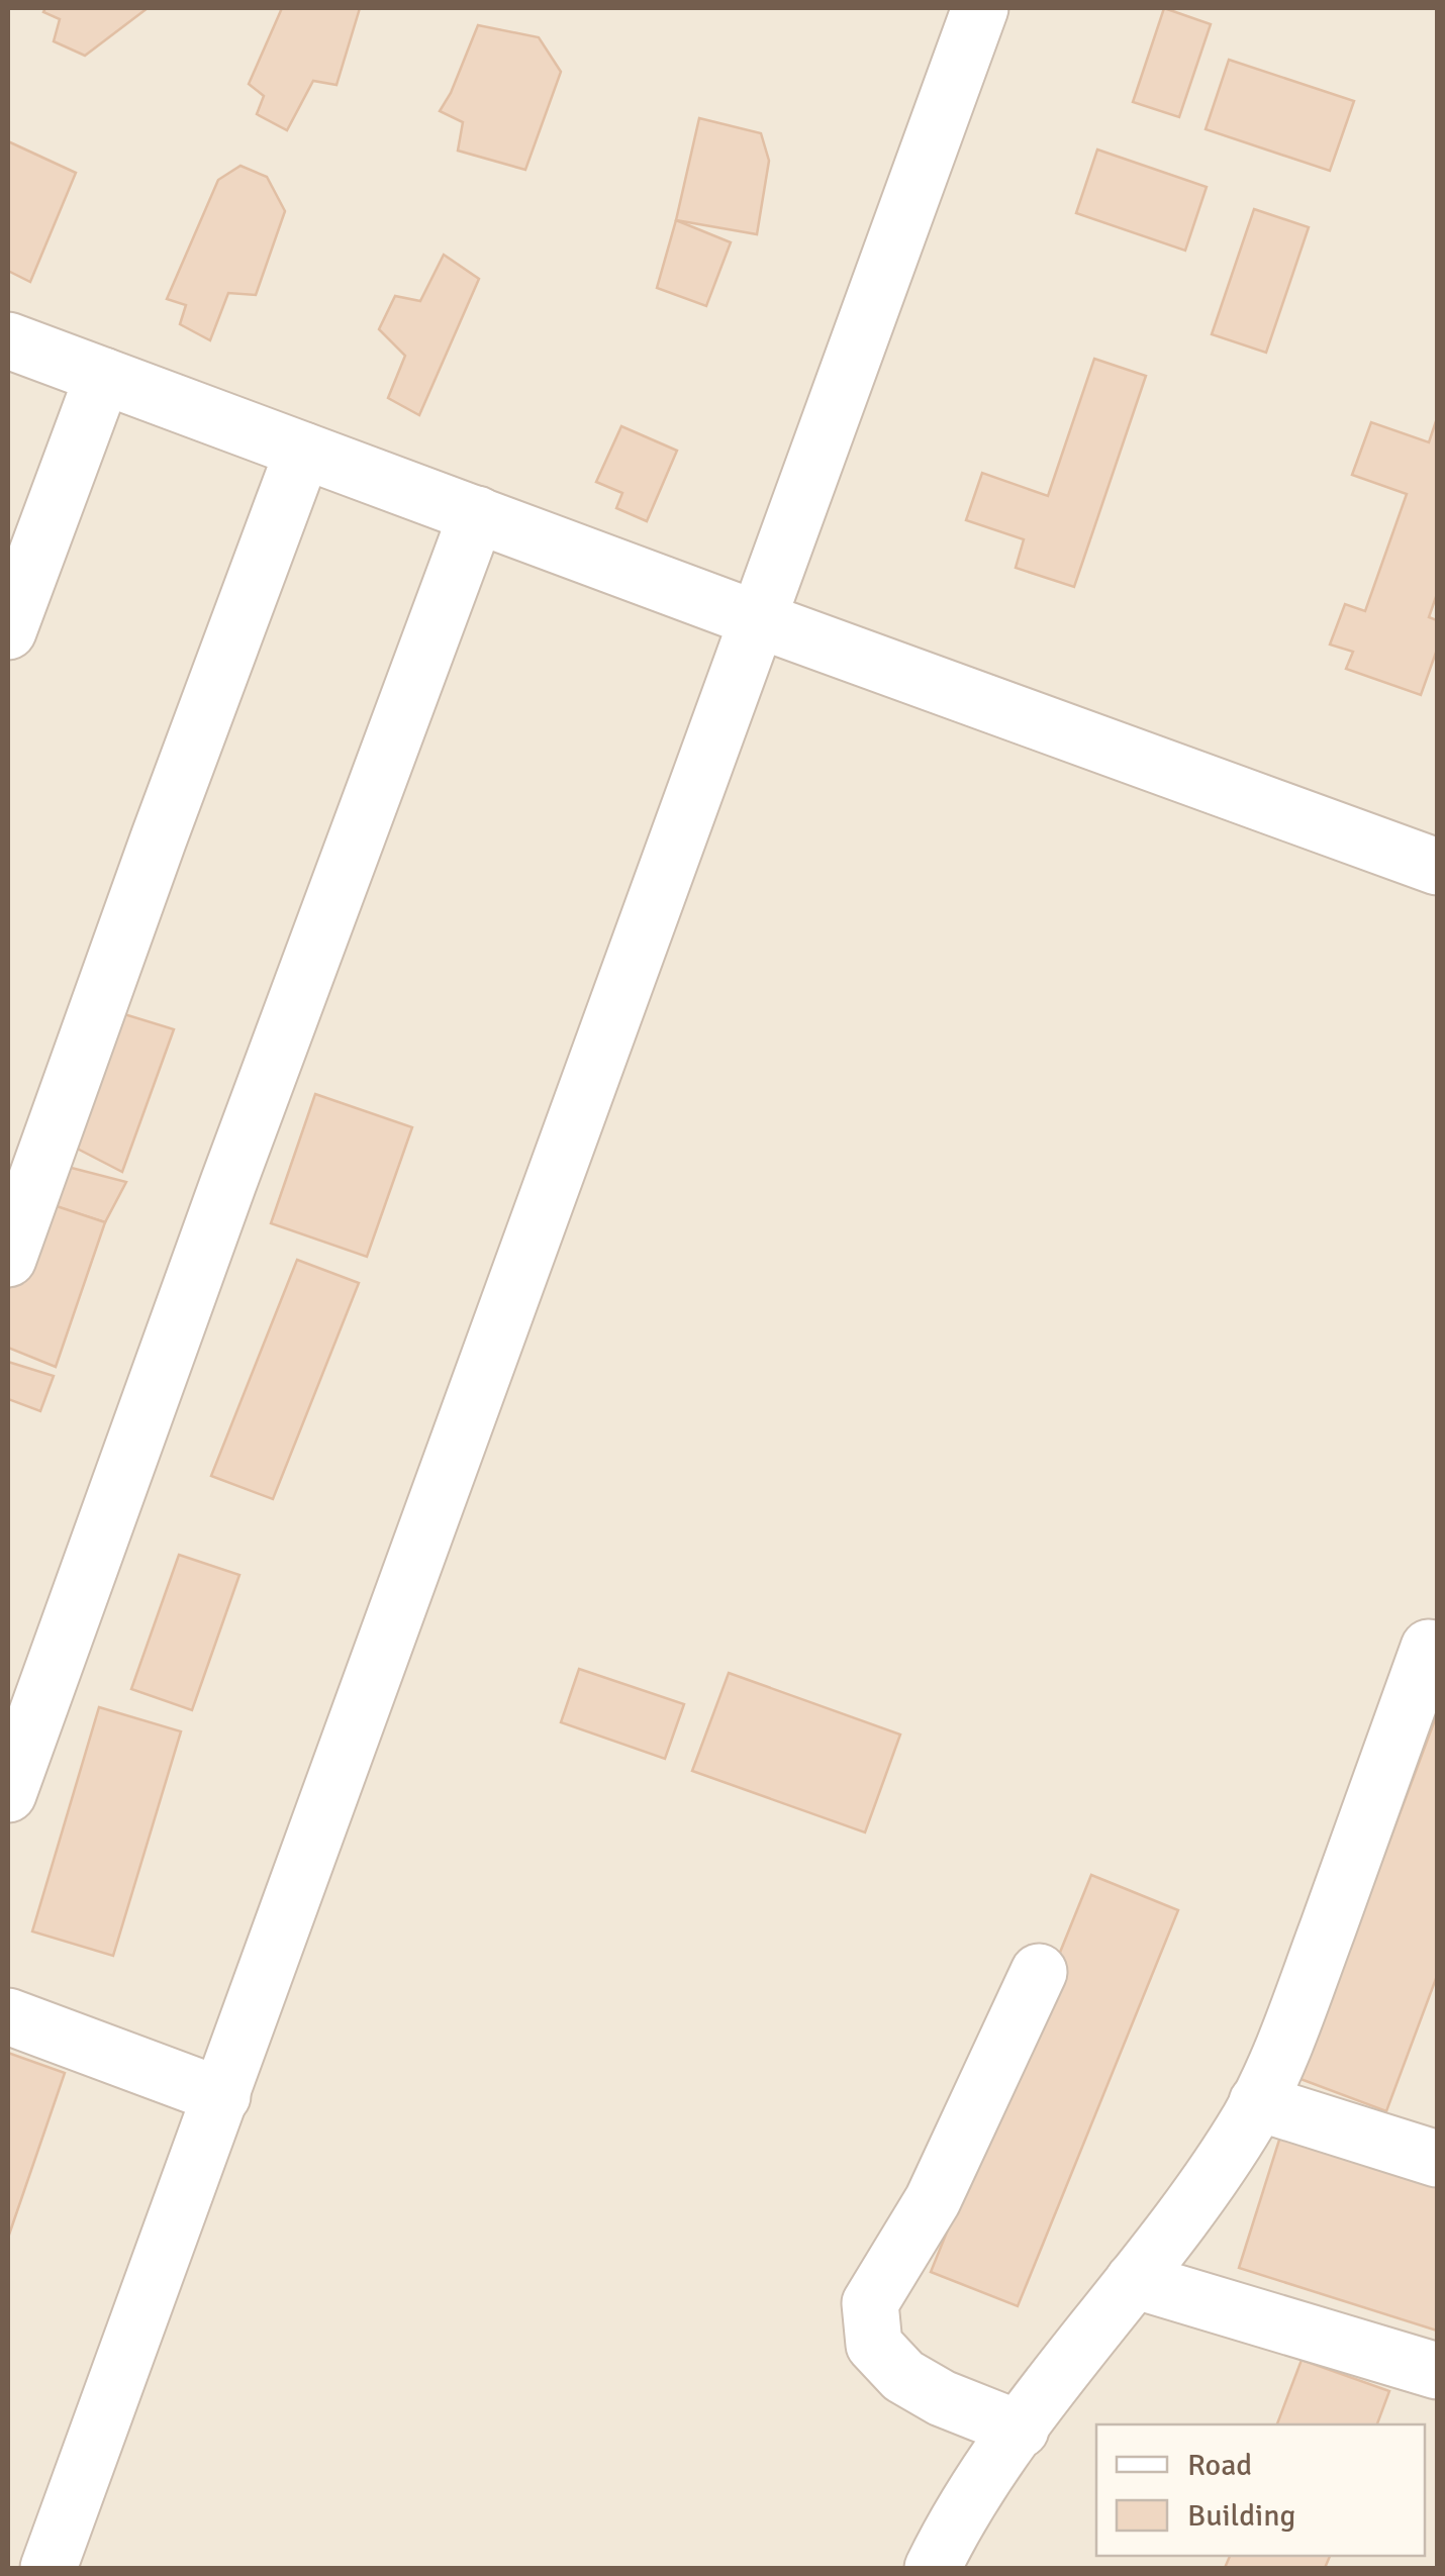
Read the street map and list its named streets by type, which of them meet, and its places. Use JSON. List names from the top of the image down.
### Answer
{
  "legend": ["Road", "Building"]
}
